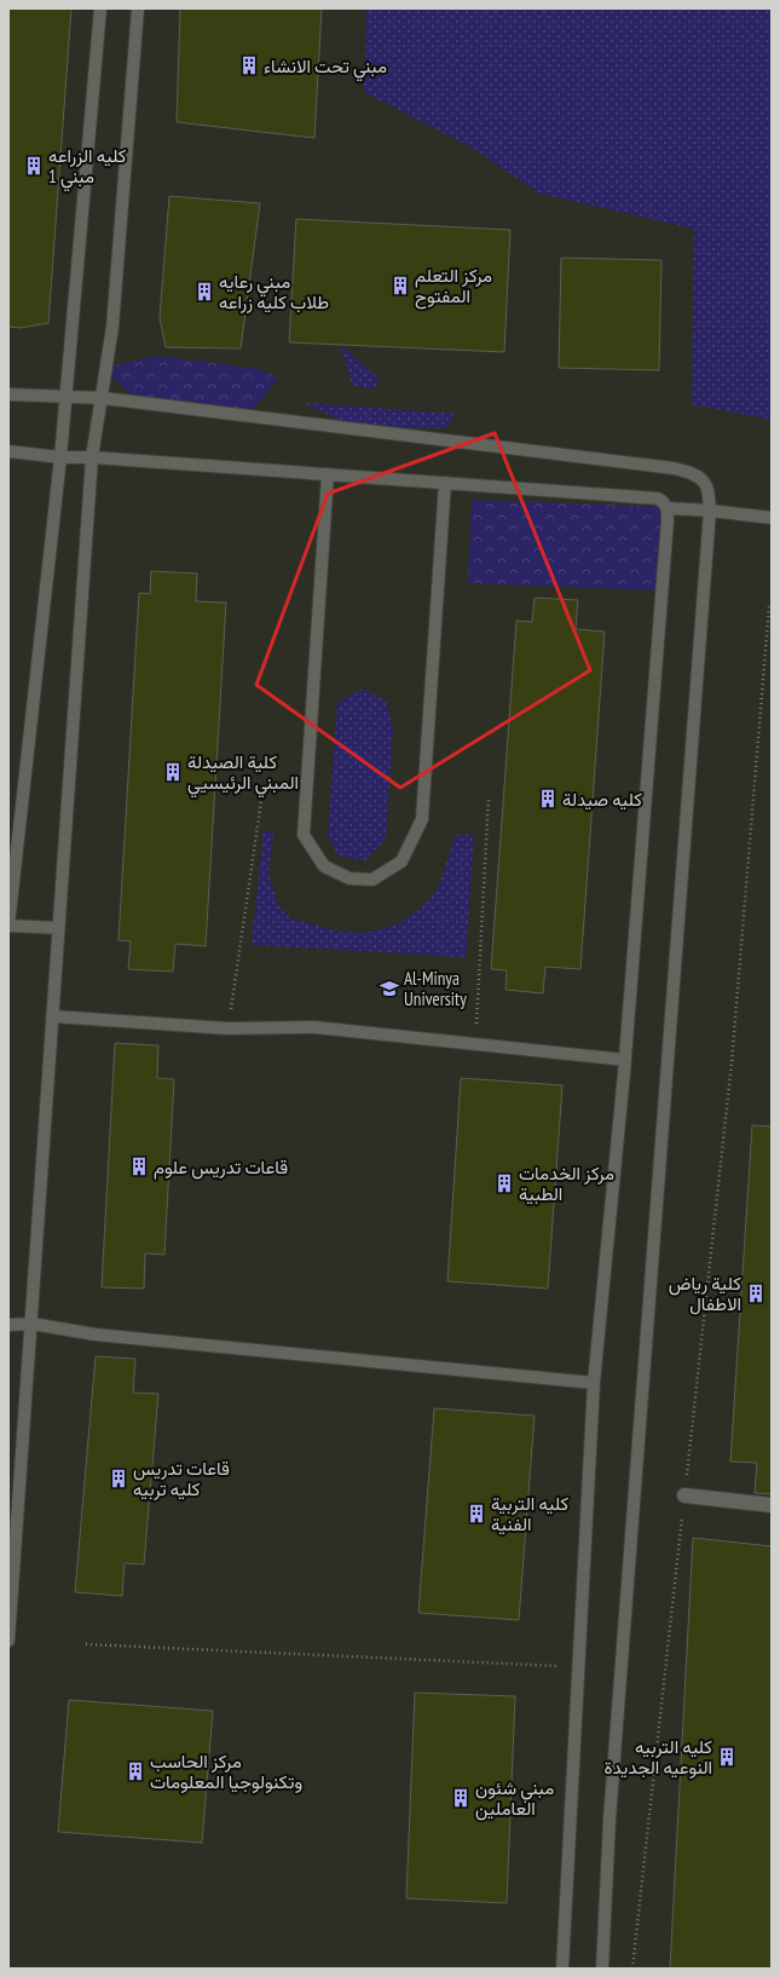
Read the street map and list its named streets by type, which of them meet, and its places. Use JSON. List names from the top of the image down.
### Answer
{
  "places": {
    "building": [
      "مبني تحت الانشاء",
      "كليه الزراعه مبني 1",
      "مركز التعلم المفتوح",
      "مبني رعايه طلاب كليه زراعه",
      "كلية الصيدلة المبني الرئيسيي",
      "كليه صيدلة",
      "قاعات تدريس علوم",
      "مركز الخدمات الطبية",
      "كلية رياض الاطفال",
      "قاعات تدريس كليه تربيه",
      "كليه التربية الفنية",
      "كليه التربيه النوعيه الجديدة",
      "مركز الحاسب وتكنولوجيا المعلومات",
      "مبني شئون العاملين"
    ],
    "school or university": ["Al-Minya University"]
  }
}
